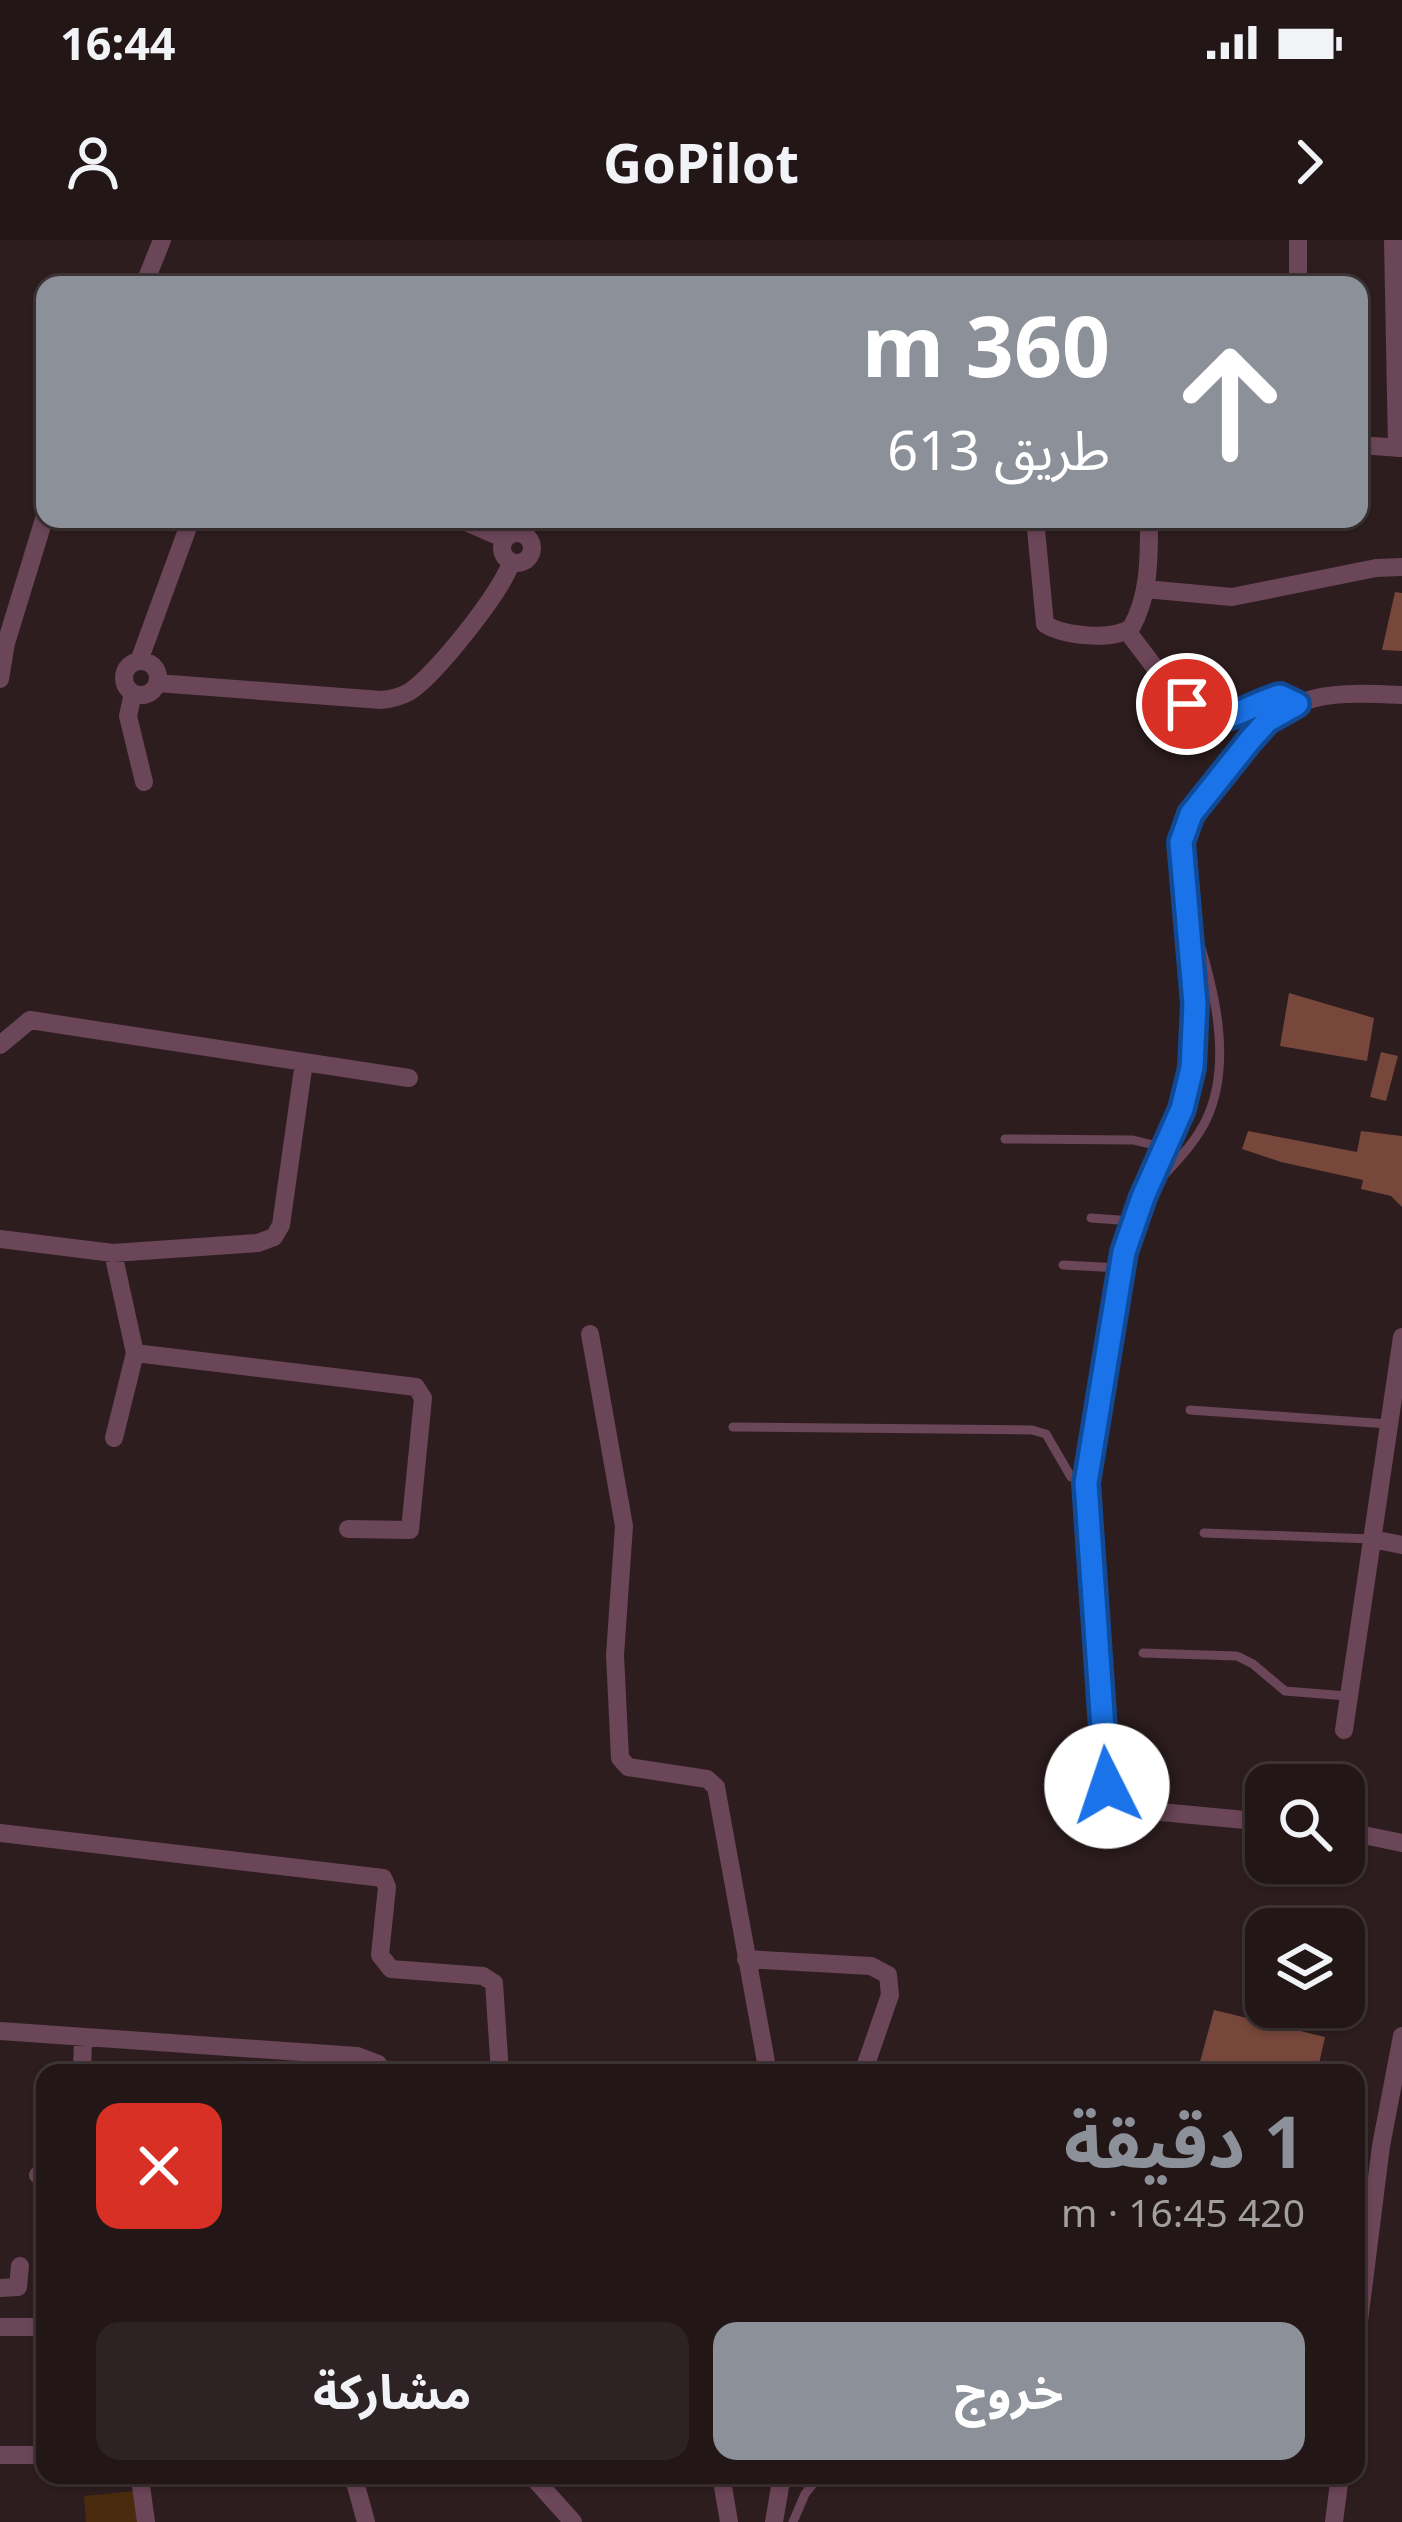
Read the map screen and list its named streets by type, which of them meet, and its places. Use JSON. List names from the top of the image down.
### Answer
{
  "page": {
    "status": "16:44",
    "header": "GoPilot",
    "turn": ["360 m", "طريق 613"],
    "heading": ["1 دقيقة", "420 m · 16:45"],
    "buttons": ["خروج", "مشاركة"]
  }
}
